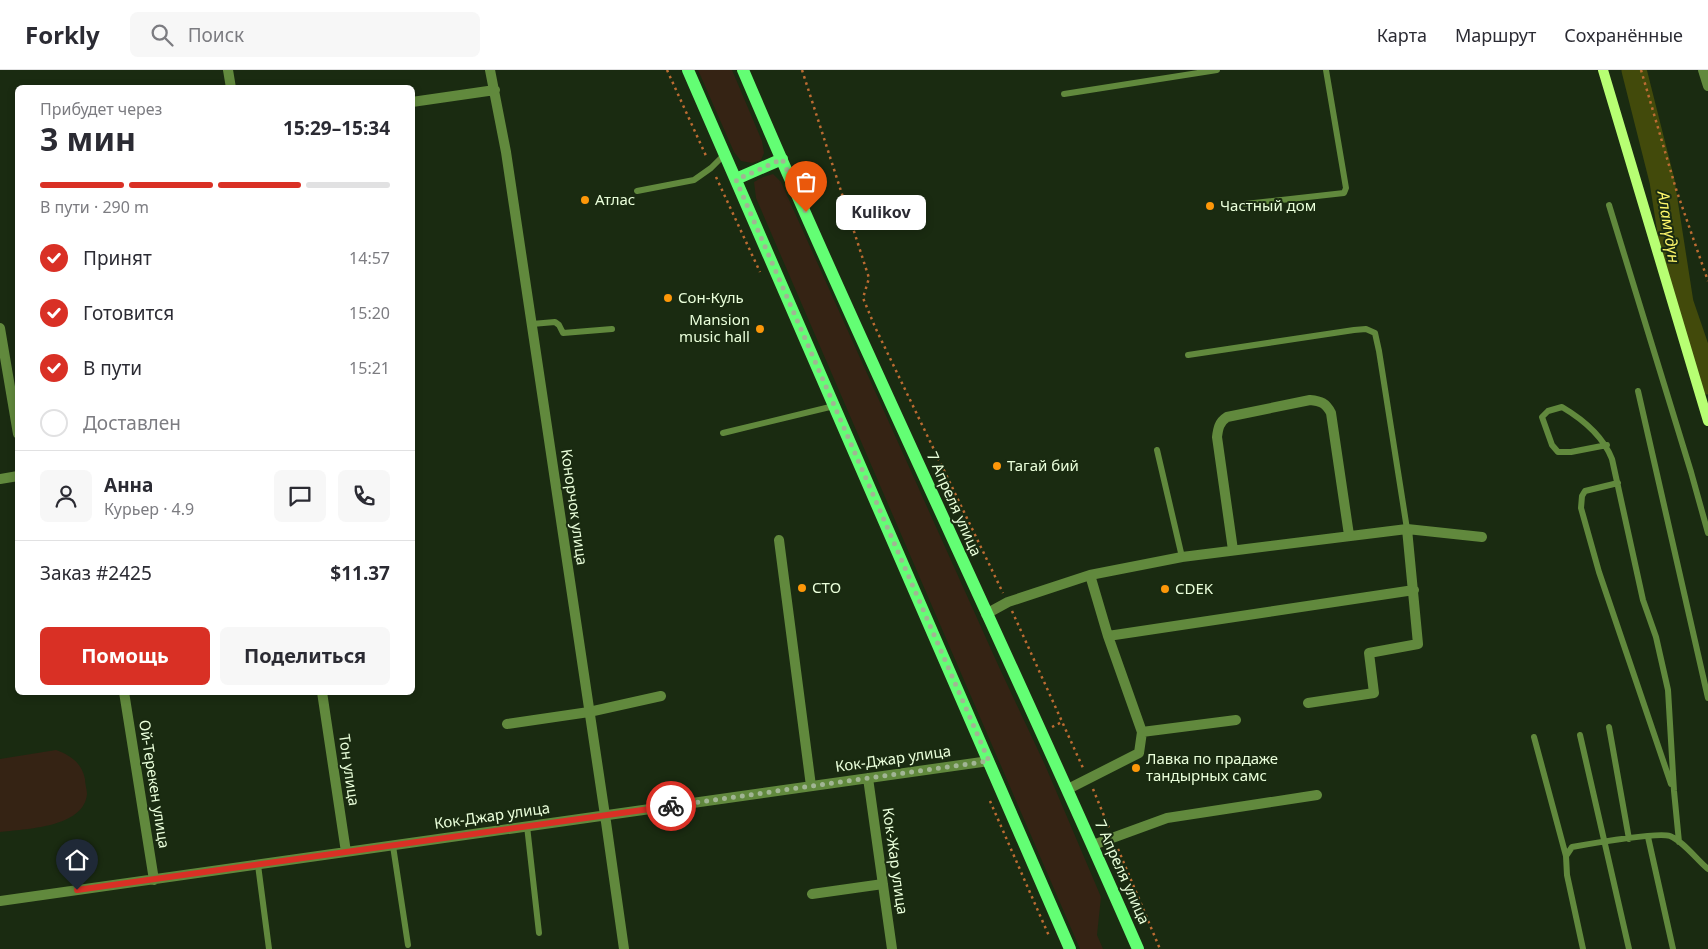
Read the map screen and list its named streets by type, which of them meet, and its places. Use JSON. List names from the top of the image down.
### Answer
{
  "streets": {
    "main road": ["7 Апреля улица"],
    "street": [
      "Конорчок улица",
      "Кок-Джар улица",
      "Тон улица",
      "Ой-Терекен улица",
      "Кок-Жар улица"
    ]
  },
  "crossings": [
    ["Конорчок улица", "Кок-Джар улица"],
    ["Кок-Джар улица", "Тон улица"],
    ["Кок-Джар улица", "Ой-Терекен улица"],
    ["Кок-Джар улица", "Кок-Жар улица"]
  ],
  "water": ["Аламүдүн"],
  "places": [
    "Атлас",
    "Частный дом",
    "Kulikov",
    "Сон-Куль",
    "Mansion music hall",
    "Тагай бий",
    "СТО",
    "CDEK",
    "Лавка по прадаже тандырных самс"
  ],
  "page": {
    "header": "Forkly",
    "search": "Поиск",
    "nav": ["Карта", "Маршрут", "Сохранённые"],
    "heading": ["3 мин", "Прибудет через", "15:29–15:34"],
    "panel": [
      "Анна",
      "Курьер · 4.9",
      "Заказ #2425",
      "$11.37"
    ],
    "bar": "В пути · 290 m",
    "bubble": "Kulikov",
    "list": [
      ["Принят", "14:57"],
      ["Готовится", "15:20"],
      ["В пути", "15:21"],
      "Доставлен"
    ],
    "buttons": ["Помощь", "Поделиться"]
  }
}
